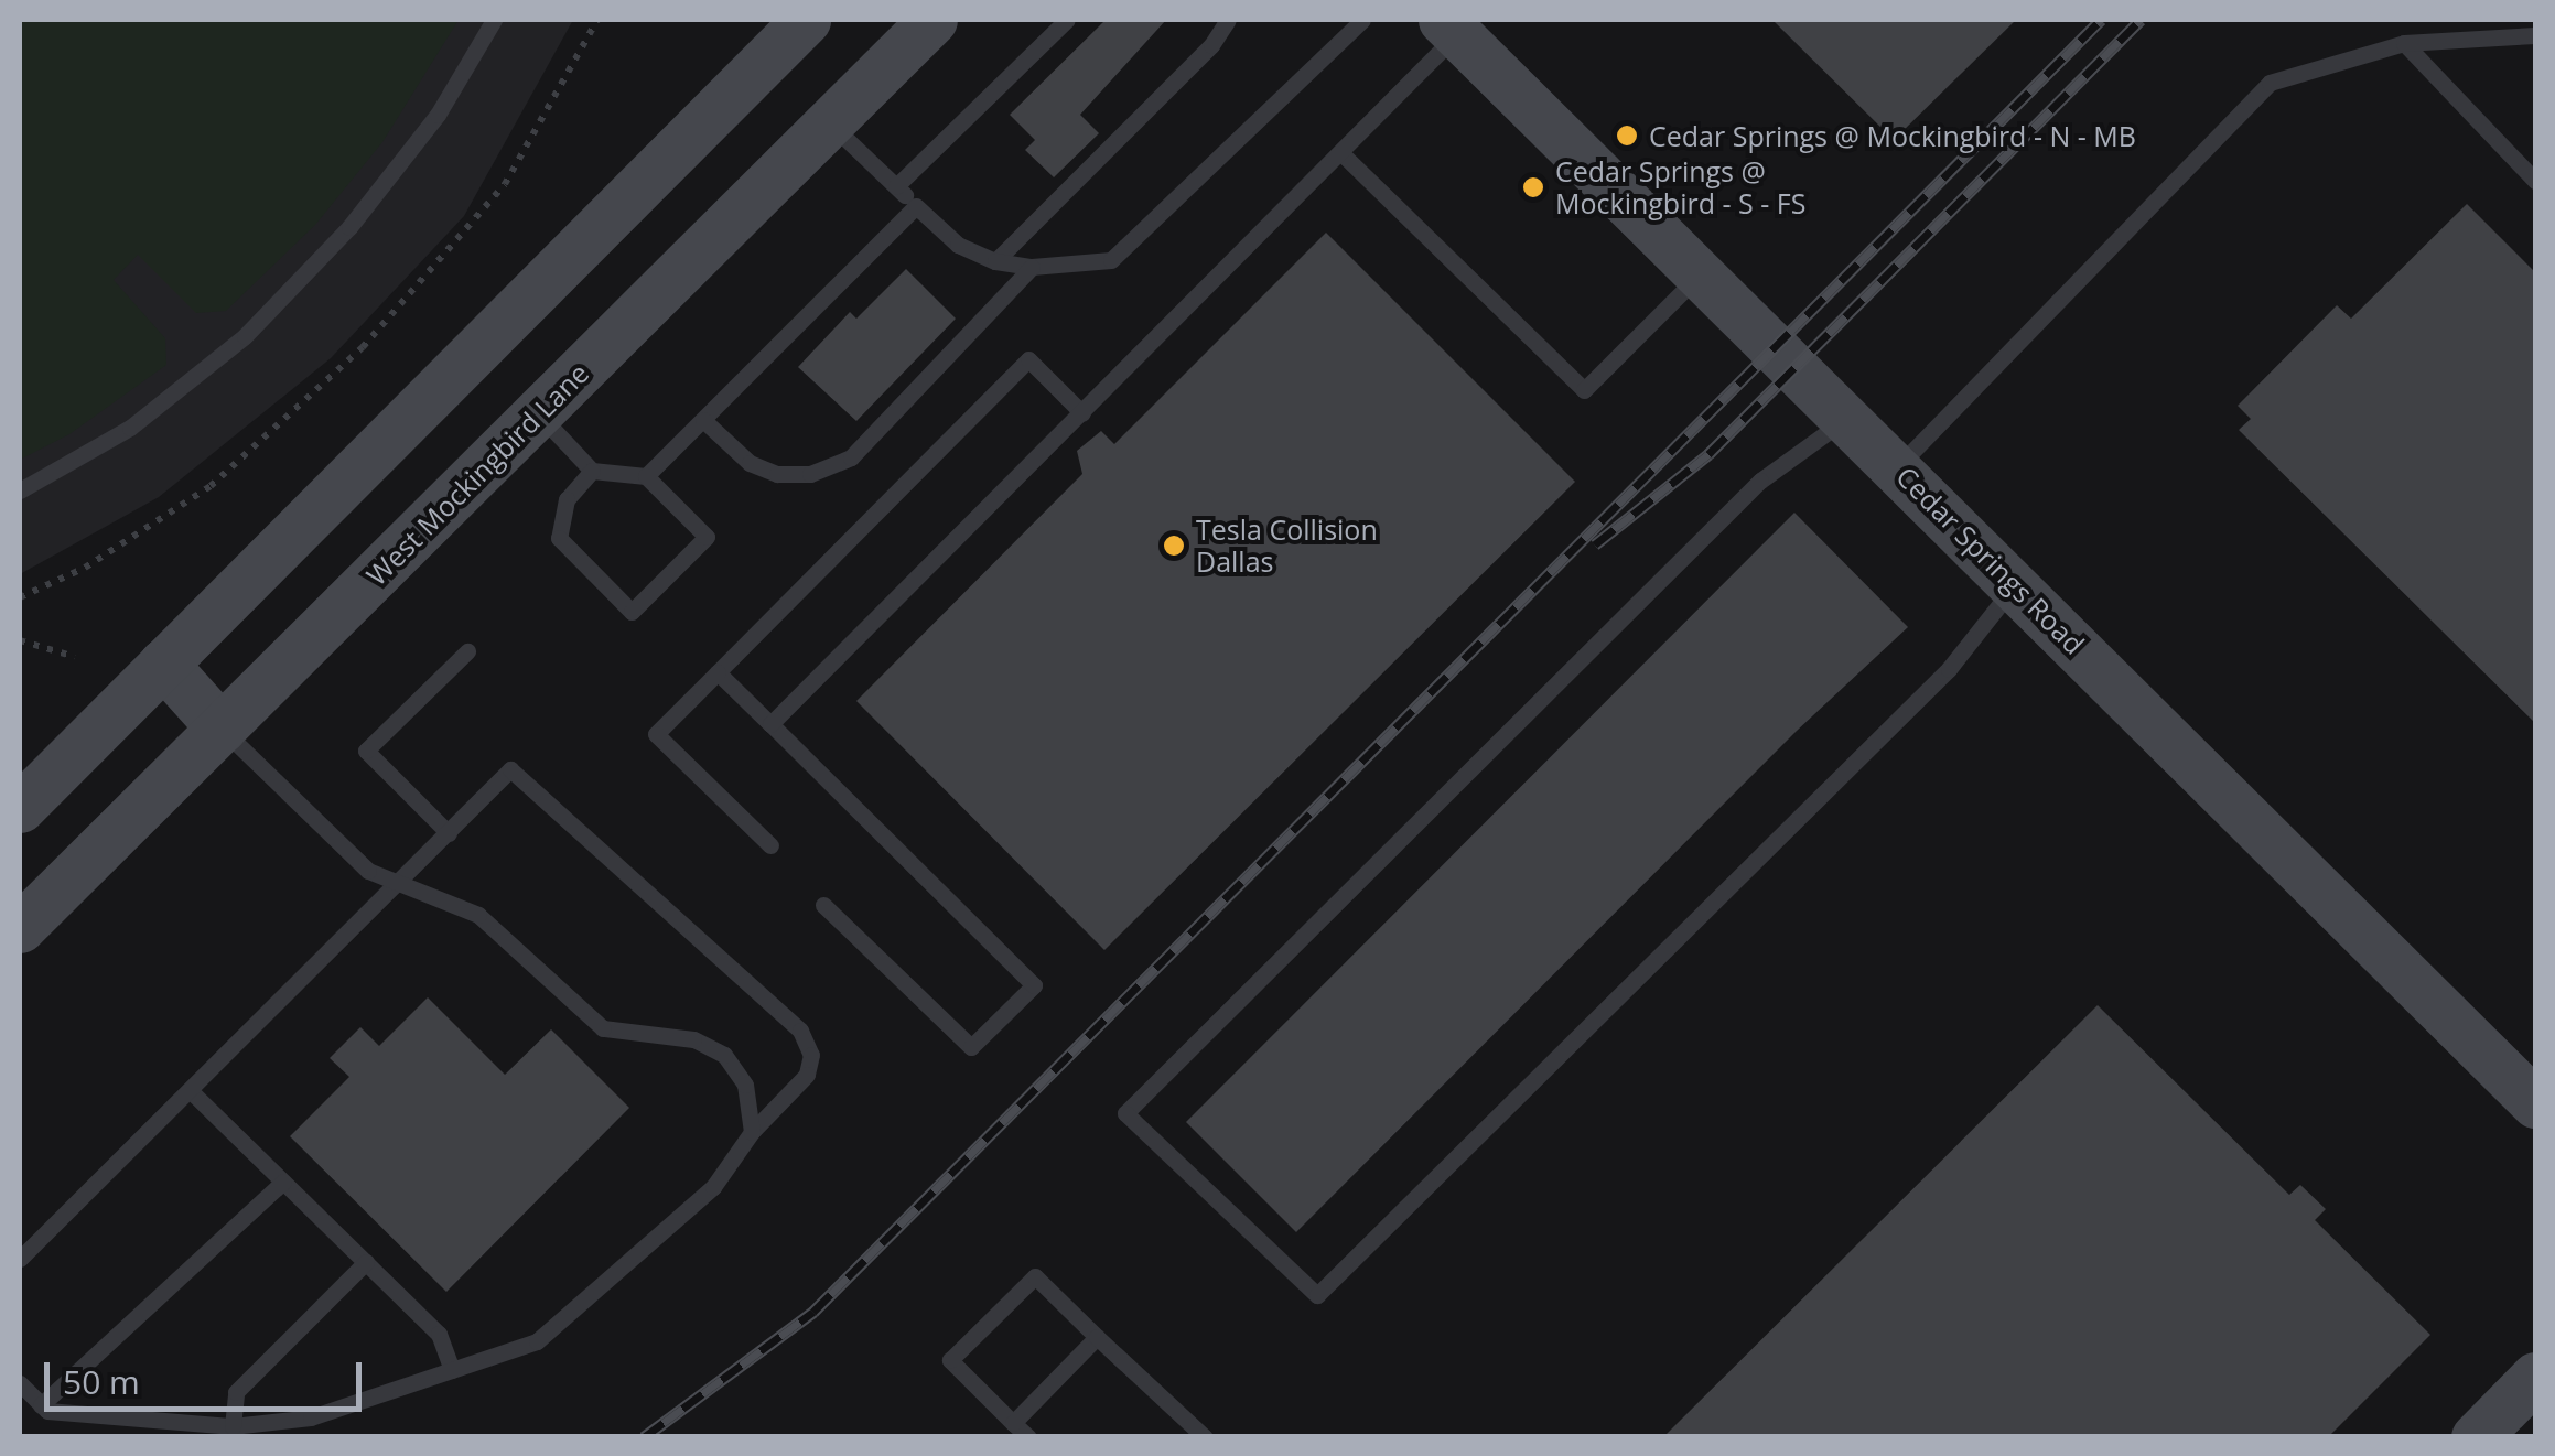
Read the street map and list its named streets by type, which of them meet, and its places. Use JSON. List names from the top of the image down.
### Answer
{
  "streets": {
    "main road": ["West Mockingbird Lane", "Cedar Springs Road"]
  },
  "places": ["Cedar Springs @ Mockingbird - N - MB", "Cedar Springs @ Mockingbird - S - FS", "Tesla Collision Dallas"],
  "scale_bar": "50 m"
}
